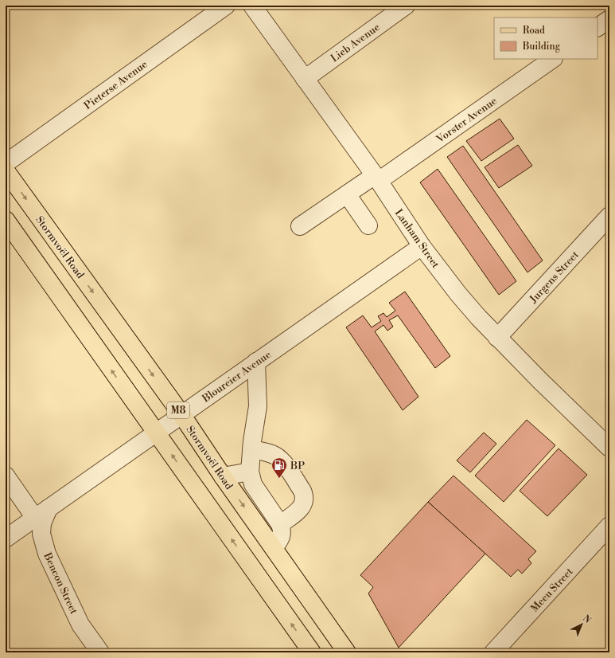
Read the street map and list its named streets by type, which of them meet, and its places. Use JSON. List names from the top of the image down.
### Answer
{
  "streets": {
    "main road": ["Stormvoël Road", "M8"],
    "street": [
      "Lieb Avenue",
      "Pieterse Avenue",
      "Vorster Avenue",
      "Lanham Street",
      "Jurgens Street",
      "Bloureier Avenue",
      "Bencon Street",
      "Meeu Street"
    ]
  },
  "crossings": [
    ["Lieb Avenue", "Lanham Street"],
    ["Vorster Avenue", "Lanham Street"],
    ["Lanham Street", "Jurgens Street"],
    ["Lanham Street", "Bloureier Avenue"],
    ["Stormvoël Road", "Bloureier Avenue"],
    ["Bloureier Avenue", "Bencon Street"]
  ],
  "places": {
    "fuel station": ["BP"]
  },
  "legend": ["Road", "Building"],
  "north": "top right"
}
